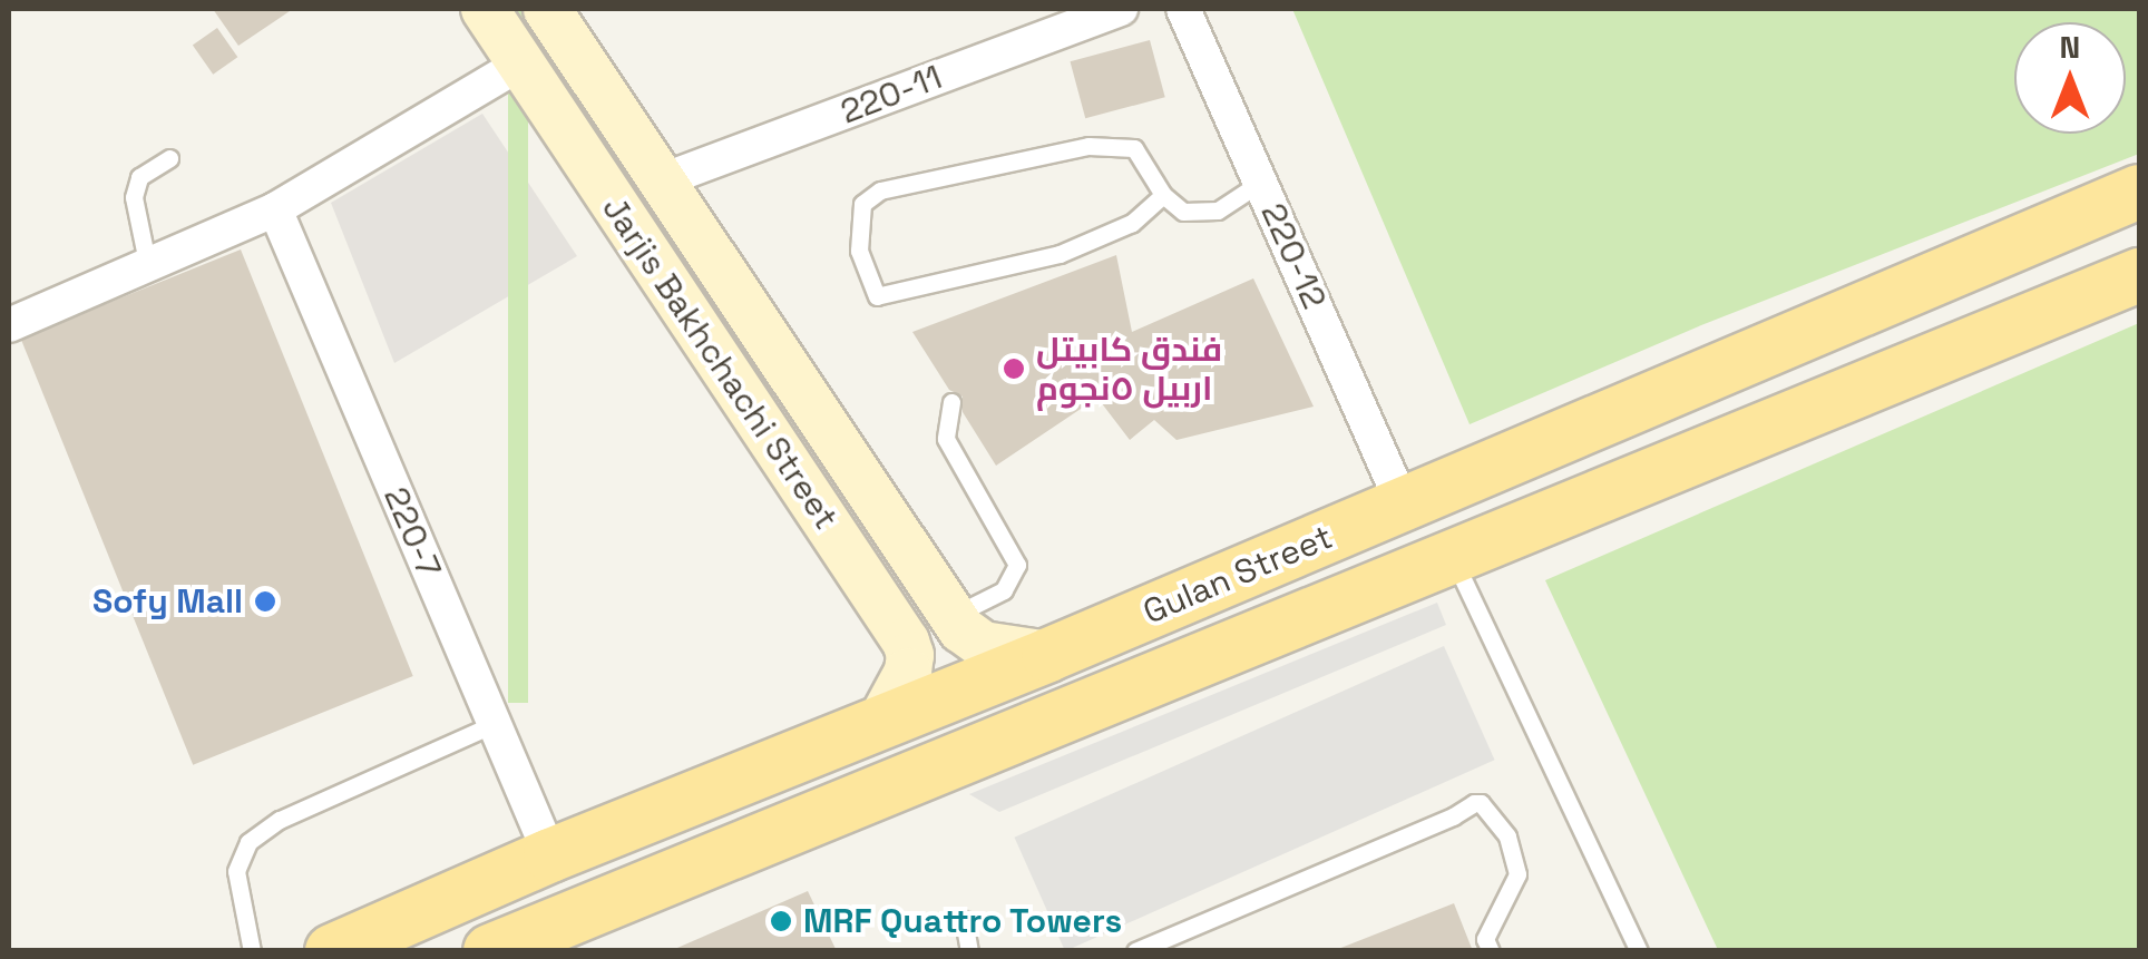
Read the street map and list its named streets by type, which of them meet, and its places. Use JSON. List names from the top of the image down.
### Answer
{
  "streets": {
    "main road": ["Gulan Street"],
    "street": [
      "220-11",
      "220-12",
      "Jarjis Bakhchachi Street",
      "220-7"
    ]
  },
  "crossings": [
    ["220-11", "Jarjis Bakhchachi Street"],
    ["220-12", "Gulan Street"],
    ["Jarjis Bakhchachi Street", "Gulan Street"],
    ["220-7", "Gulan Street"]
  ],
  "places": ["فندق كابيتل اربيل ٥نجوم", "Sofy Mall", "MRF Quattro Towers"],
  "north": "top"
}
